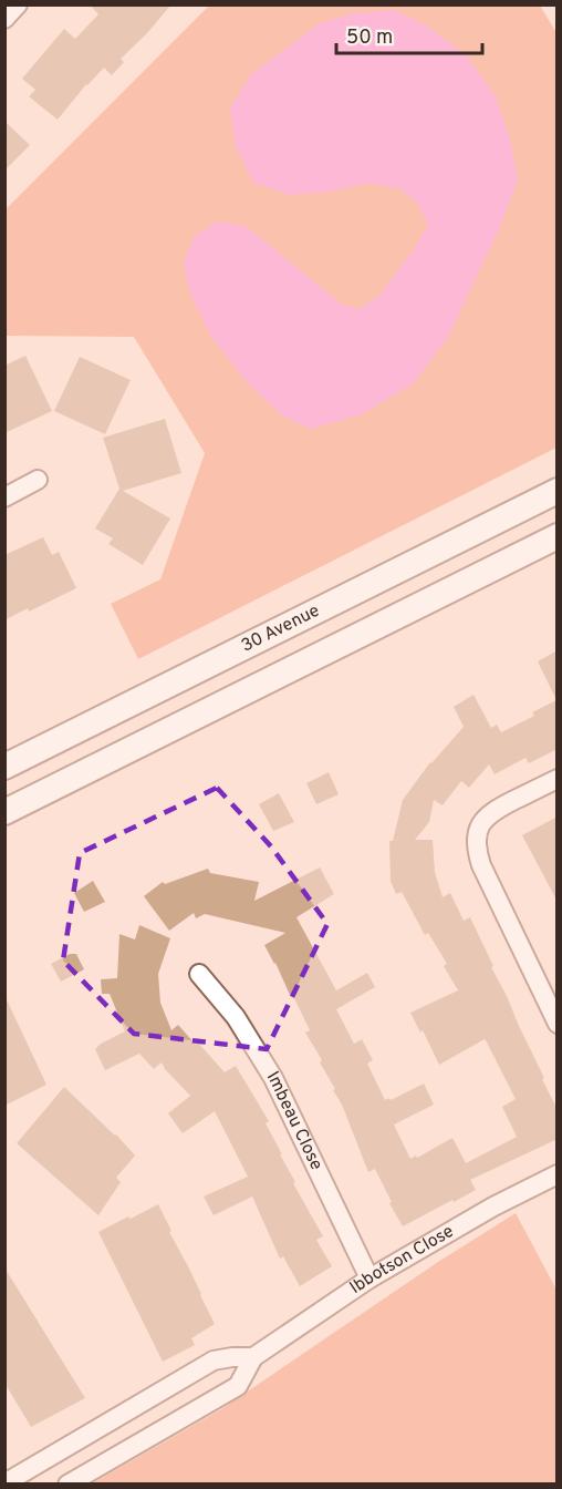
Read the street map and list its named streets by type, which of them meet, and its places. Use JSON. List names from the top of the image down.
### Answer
{
  "streets": {
    "main road": ["30 Avenue"],
    "street": ["Imbeau Close", "Ibbotson Close"]
  },
  "crossings": [
    ["Imbeau Close", "Ibbotson Close"]
  ],
  "scale_bar": "50 m"
}
